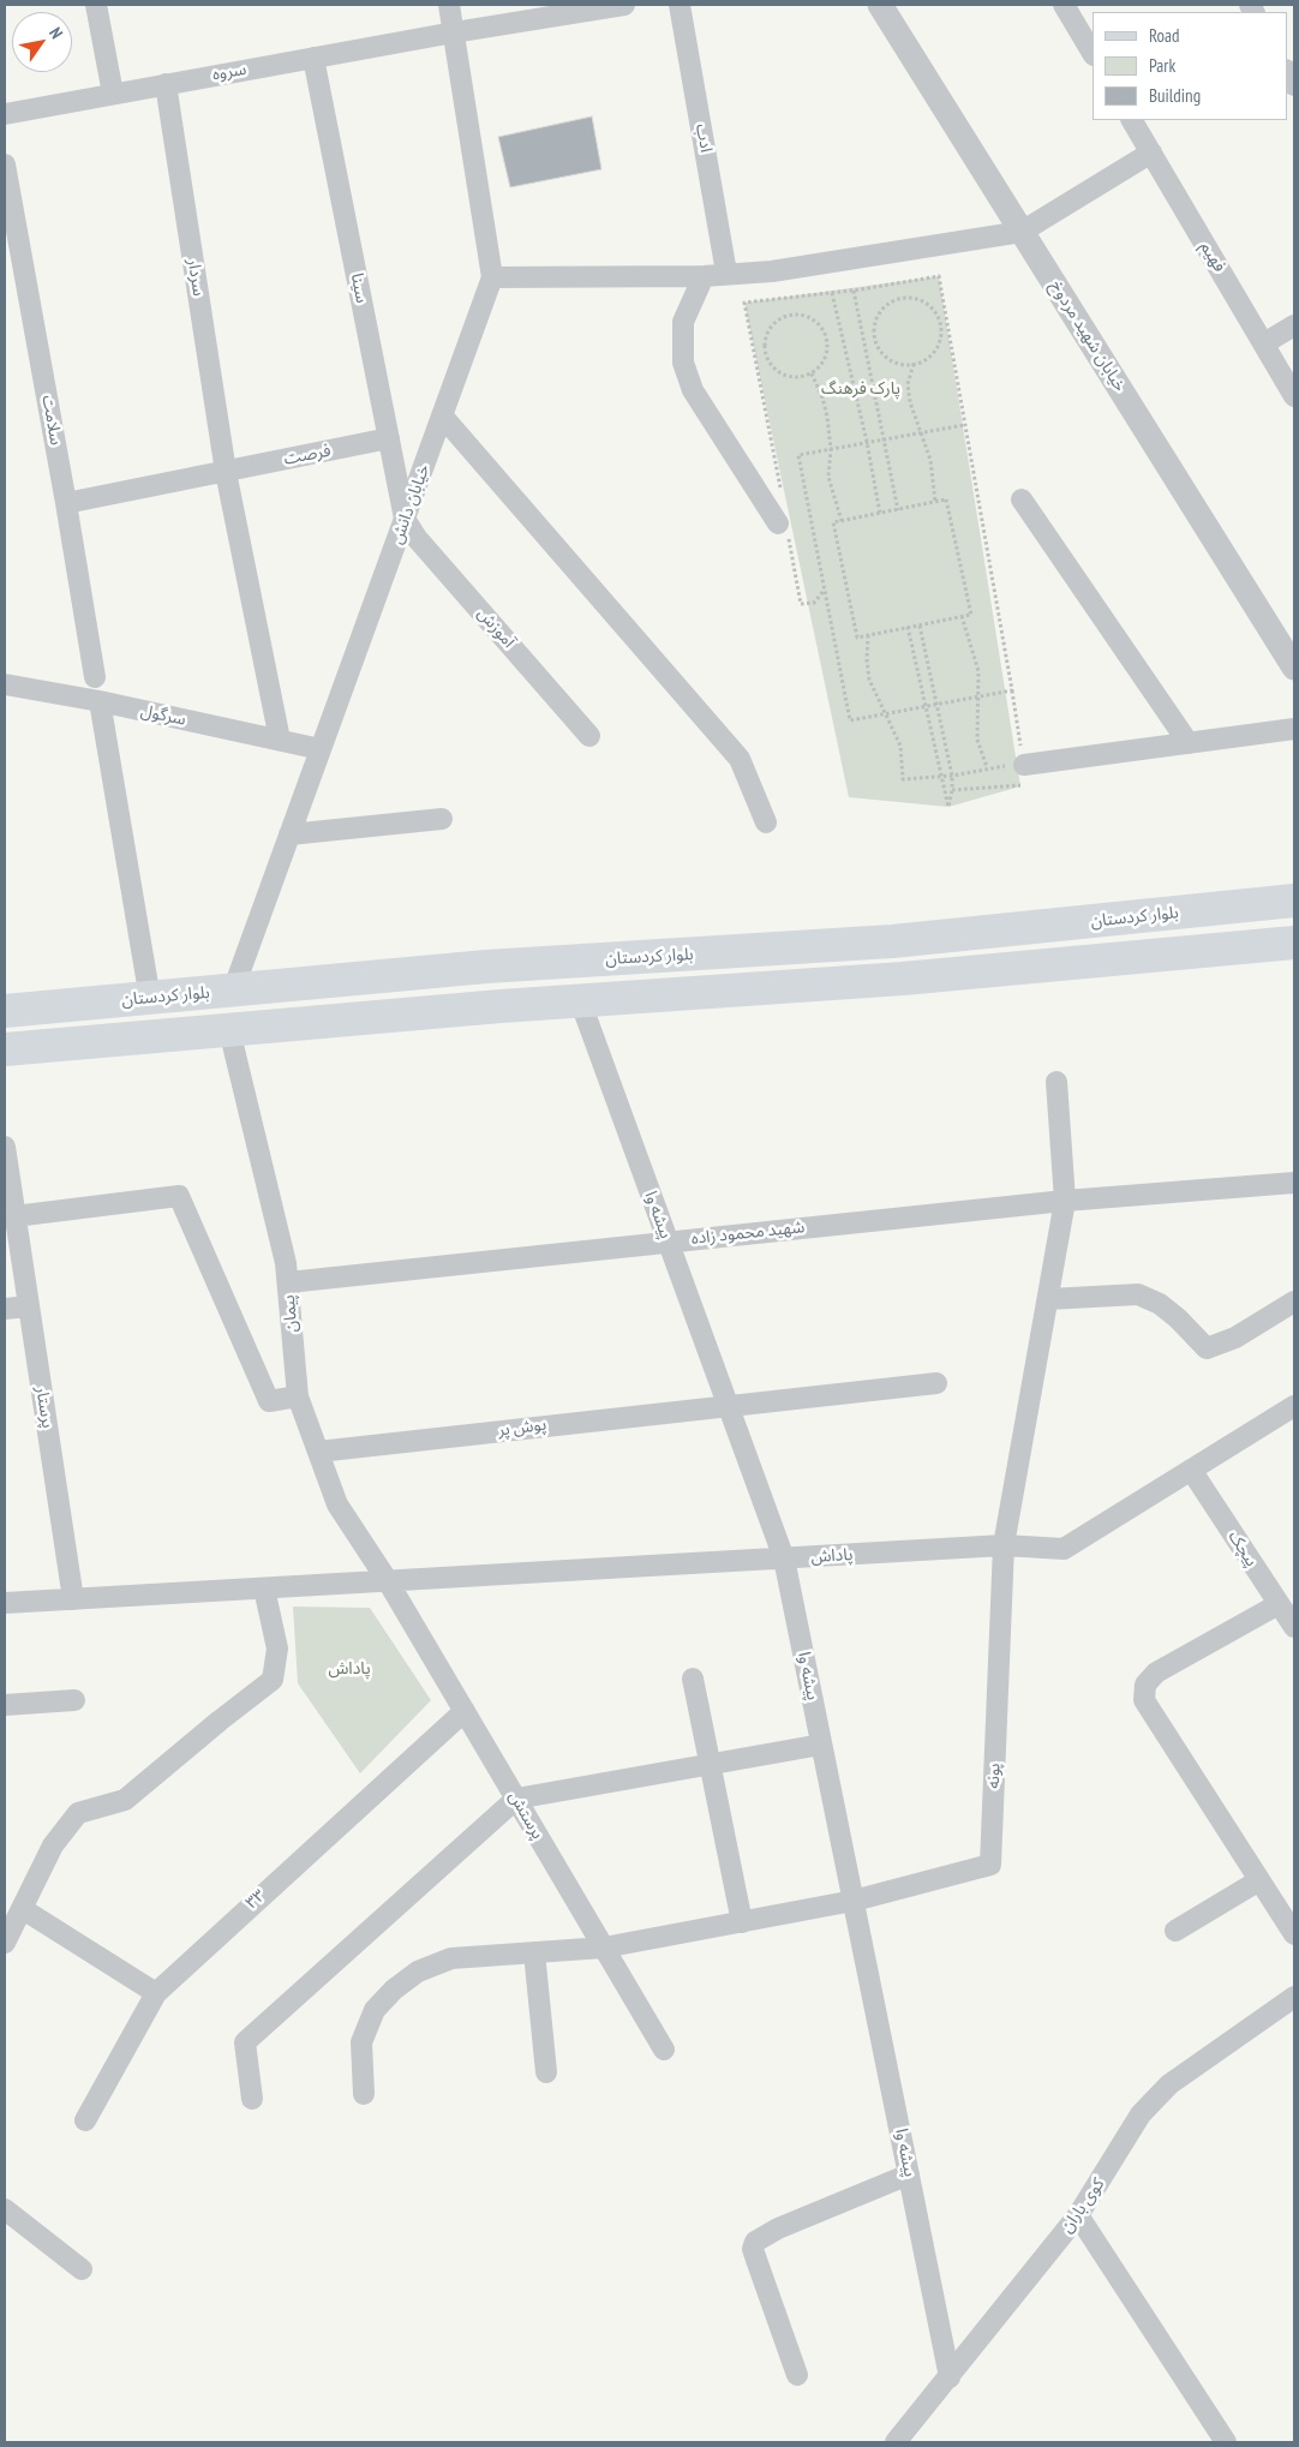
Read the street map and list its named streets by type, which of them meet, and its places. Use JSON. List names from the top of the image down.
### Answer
{
  "streets": {
    "main road": ["بلوار کردستان"],
    "street": [
      "سروه",
      "ادب",
      "فهیم",
      "سردار",
      "سینا",
      "خیابان شهید مردوخ",
      "سلامت",
      "فرصت",
      "خیابان دانش",
      "آموزش",
      "سرگول",
      "پیشه وا",
      "شهید محمود زاده",
      "پیمان",
      "پرستار",
      "پوش پر",
      "پیچک",
      "پاداش",
      "پونه",
      "پرستش",
      "۳۳",
      "کوی باران"
    ]
  },
  "crossings": [
    ["سروه", "سردار"],
    ["سروه", "سینا"],
    ["سروه", "خیابان دانش"],
    ["سردار", "فرصت"],
    ["سردار", "سرگول"],
    ["سینا", "فرصت"],
    ["سینا", "خیابان دانش"],
    ["سینا", "آموزش"],
    ["سلامت", "فرصت"],
    ["خیابان دانش", "آموزش"],
    ["خیابان دانش", "سرگول"],
    ["خیابان دانش", "بلوار کردستان"],
    ["پیشه وا", "شهید محمود زاده"],
    ["پیشه وا", "پوش پر"],
    ["پیشه وا", "پاداش"],
    ["پیشه وا", "پونه"],
    ["پیشه وا", "کوی باران"],
    ["شهید محمود زاده", "پیمان"],
    ["پیمان", "پوش پر"],
    ["پیمان", "پاداش"],
    ["پیمان", "پرستش"],
    ["پرستار", "پاداش"],
    ["پیچک", "پاداش"],
    ["پاداش", "پونه"],
    ["پاداش", "پرستش"],
    ["پرستش", "۳۳"]
  ],
  "parks": ["پارک فرهنگ", "پاداش"],
  "legend": ["Road", "Park", "Building"],
  "north": "top right"
}
